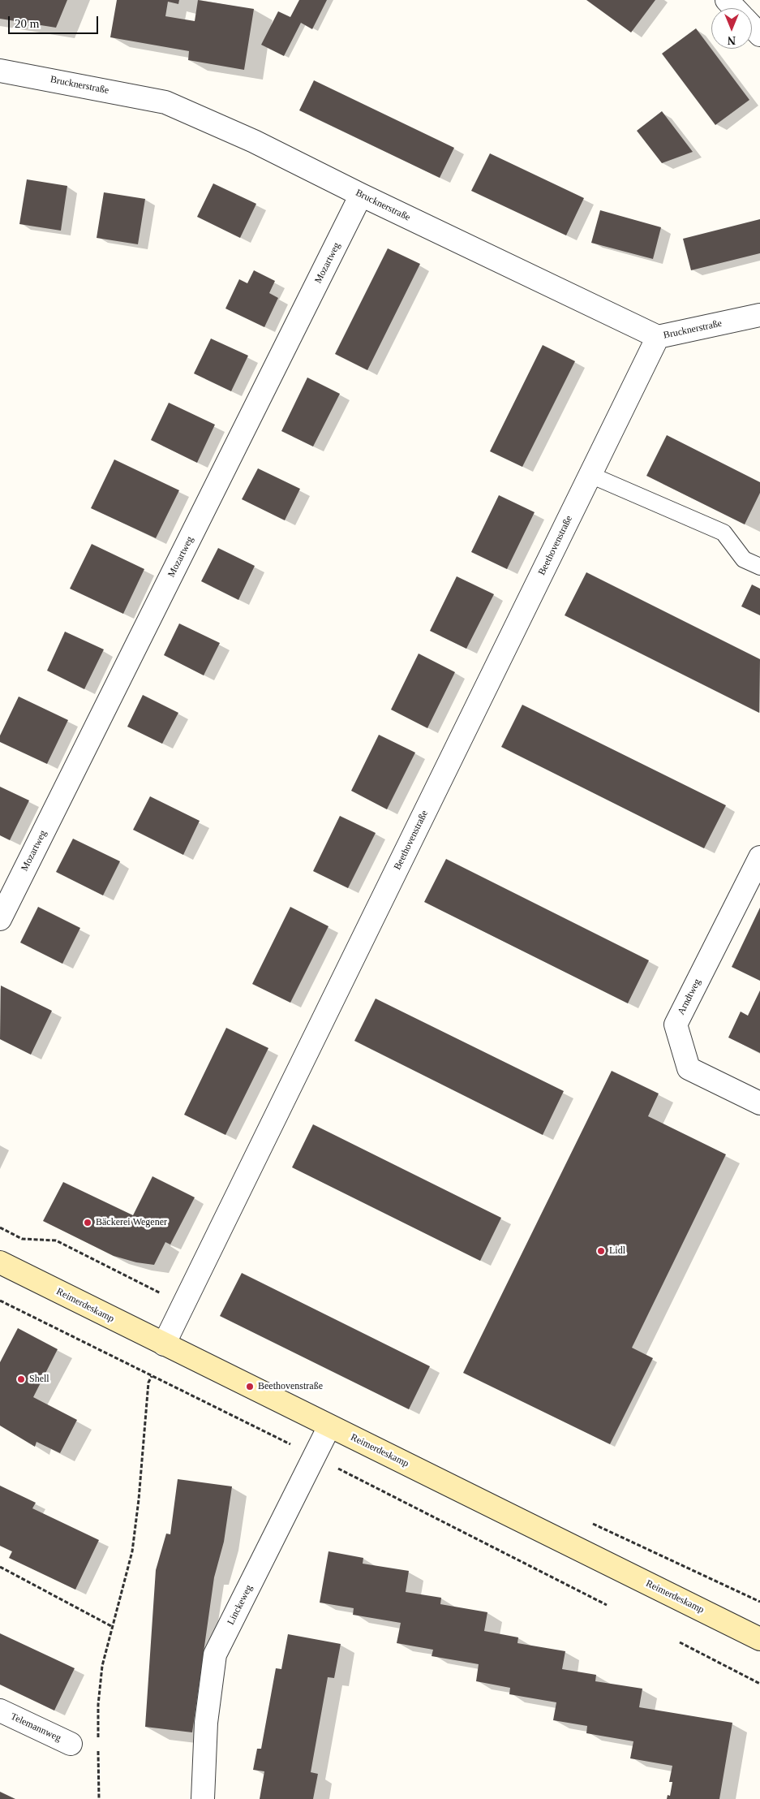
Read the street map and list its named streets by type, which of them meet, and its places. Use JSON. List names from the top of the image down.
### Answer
{
  "streets": {
    "main road": ["Reimerdeskamp"],
    "street": [
      "Brucknerstraße",
      "Mozartweg",
      "Beethovenstraße",
      "Arndtweg",
      "Linckeweg",
      "Telemannweg"
    ]
  },
  "crossings": [
    ["Brucknerstraße", "Mozartweg"],
    ["Brucknerstraße", "Beethovenstraße"],
    ["Beethovenstraße", "Reimerdeskamp"],
    ["Reimerdeskamp", "Linckeweg"]
  ],
  "places": [
    "Bäckerei Wegener",
    "Lidl",
    "Shell",
    "Beethovenstraße"
  ],
  "scale_bar": "20 m",
  "north": "bottom"
}
